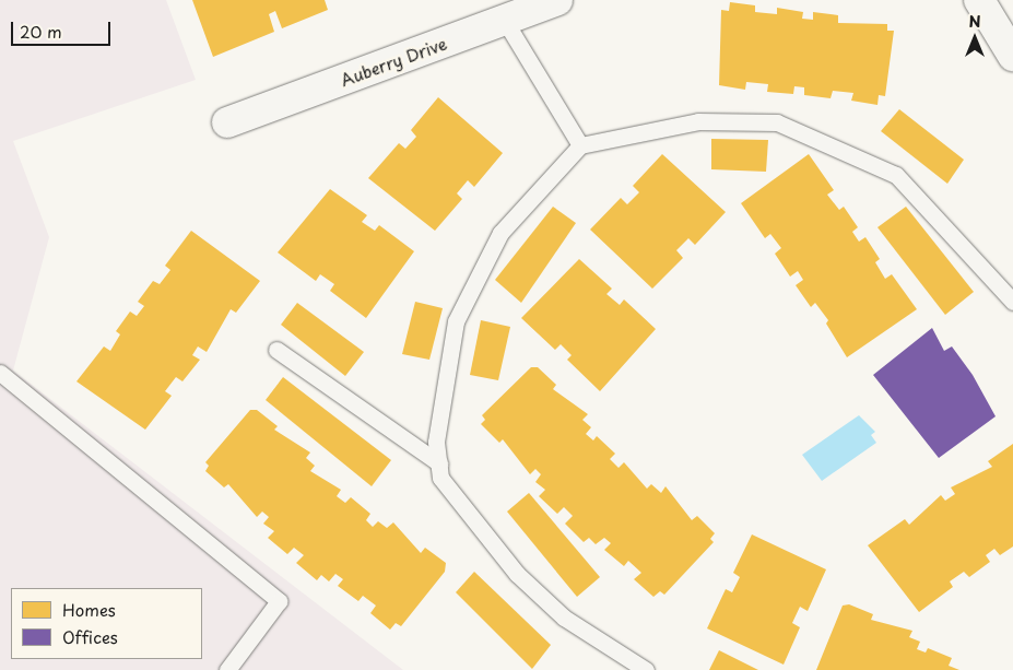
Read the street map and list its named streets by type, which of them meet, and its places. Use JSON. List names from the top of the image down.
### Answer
{
  "streets": {
    "street": ["Auberry Drive"]
  },
  "legend": ["Homes", "Offices"],
  "scale_bar": "20 m",
  "north": "top"
}
